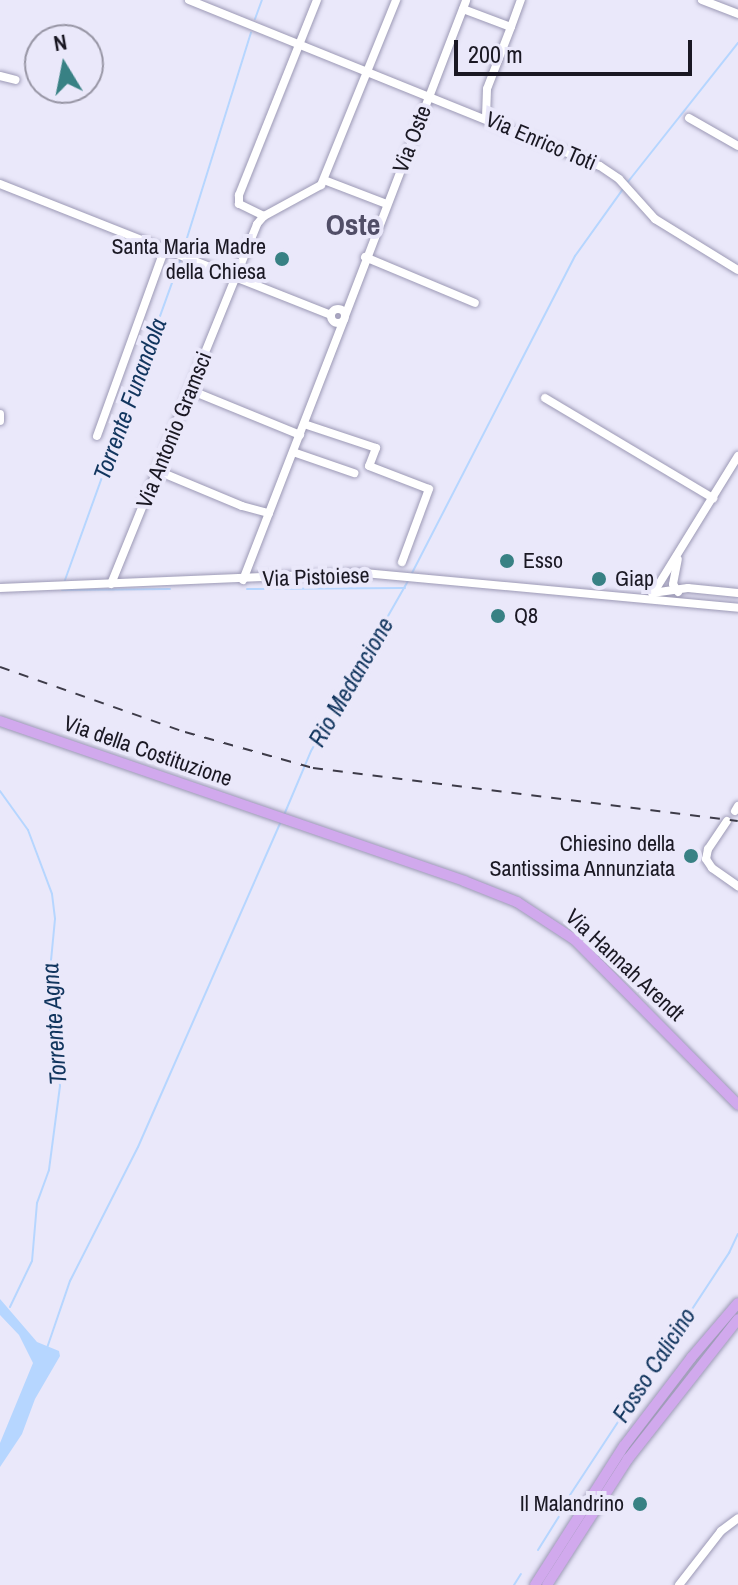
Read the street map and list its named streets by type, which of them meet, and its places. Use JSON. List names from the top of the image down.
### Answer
{
  "streets": {
    "main road": ["Via della Costituzione", "Via Hannah Arendt"],
    "street": [
      "Via Oste",
      "Via Enrico Toti",
      "Via Antonio Gramsci",
      "Via Pistoiese"
    ]
  },
  "crossings": [
    ["Via Oste", "Via Enrico Toti"],
    ["Via Oste", "Via Pistoiese"],
    ["Via Antonio Gramsci", "Via Pistoiese"],
    ["Via della Costituzione", "Via Hannah Arendt"]
  ],
  "districts": ["Oste"],
  "water": [
    "Torrente Funandola",
    "Rio Medancione",
    "Torrente Agna",
    "Fosso Calicino"
  ],
  "places": [
    "Santa Maria Madre della Chiesa",
    "Esso",
    "Giap",
    "Q8",
    "Chiesino della Santissima Annunziata",
    "Il Malandrino"
  ],
  "scale_bar": "200 m",
  "north": "top"
}
